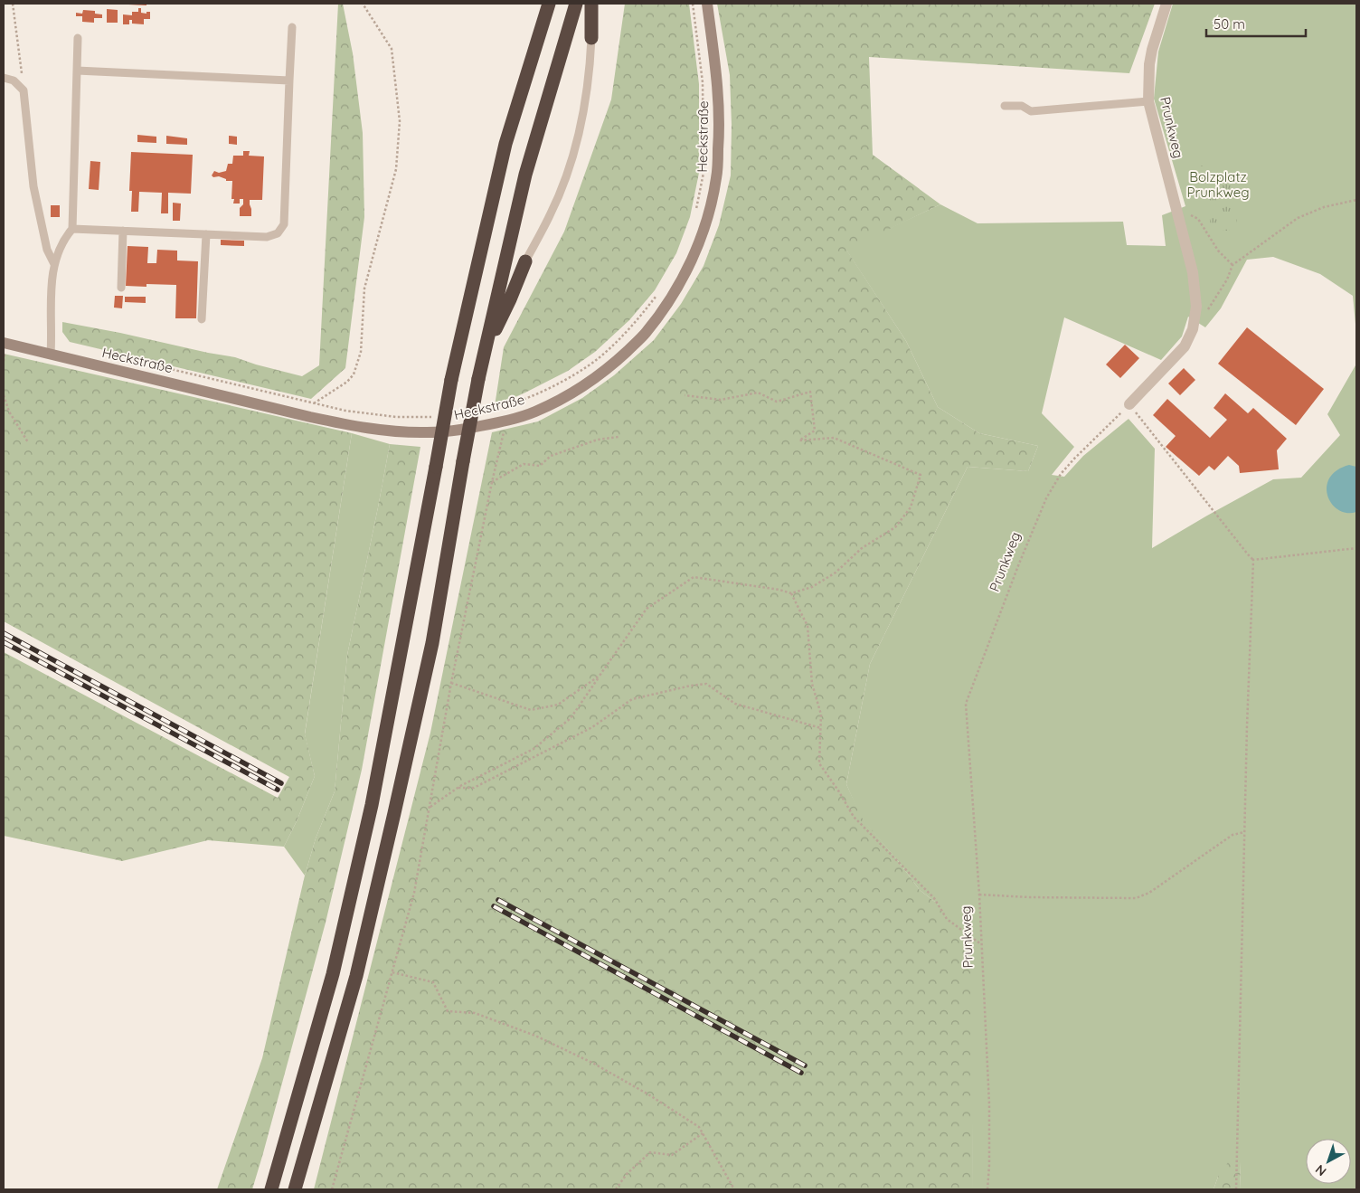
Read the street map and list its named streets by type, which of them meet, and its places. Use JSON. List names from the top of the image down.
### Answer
{
  "streets": {
    "main road": ["Heckstraße"],
    "street": ["Prunkweg"]
  },
  "parks": ["Bolzplatz Prunkweg"],
  "scale_bar": "50 m",
  "north": "bottom left"
}
